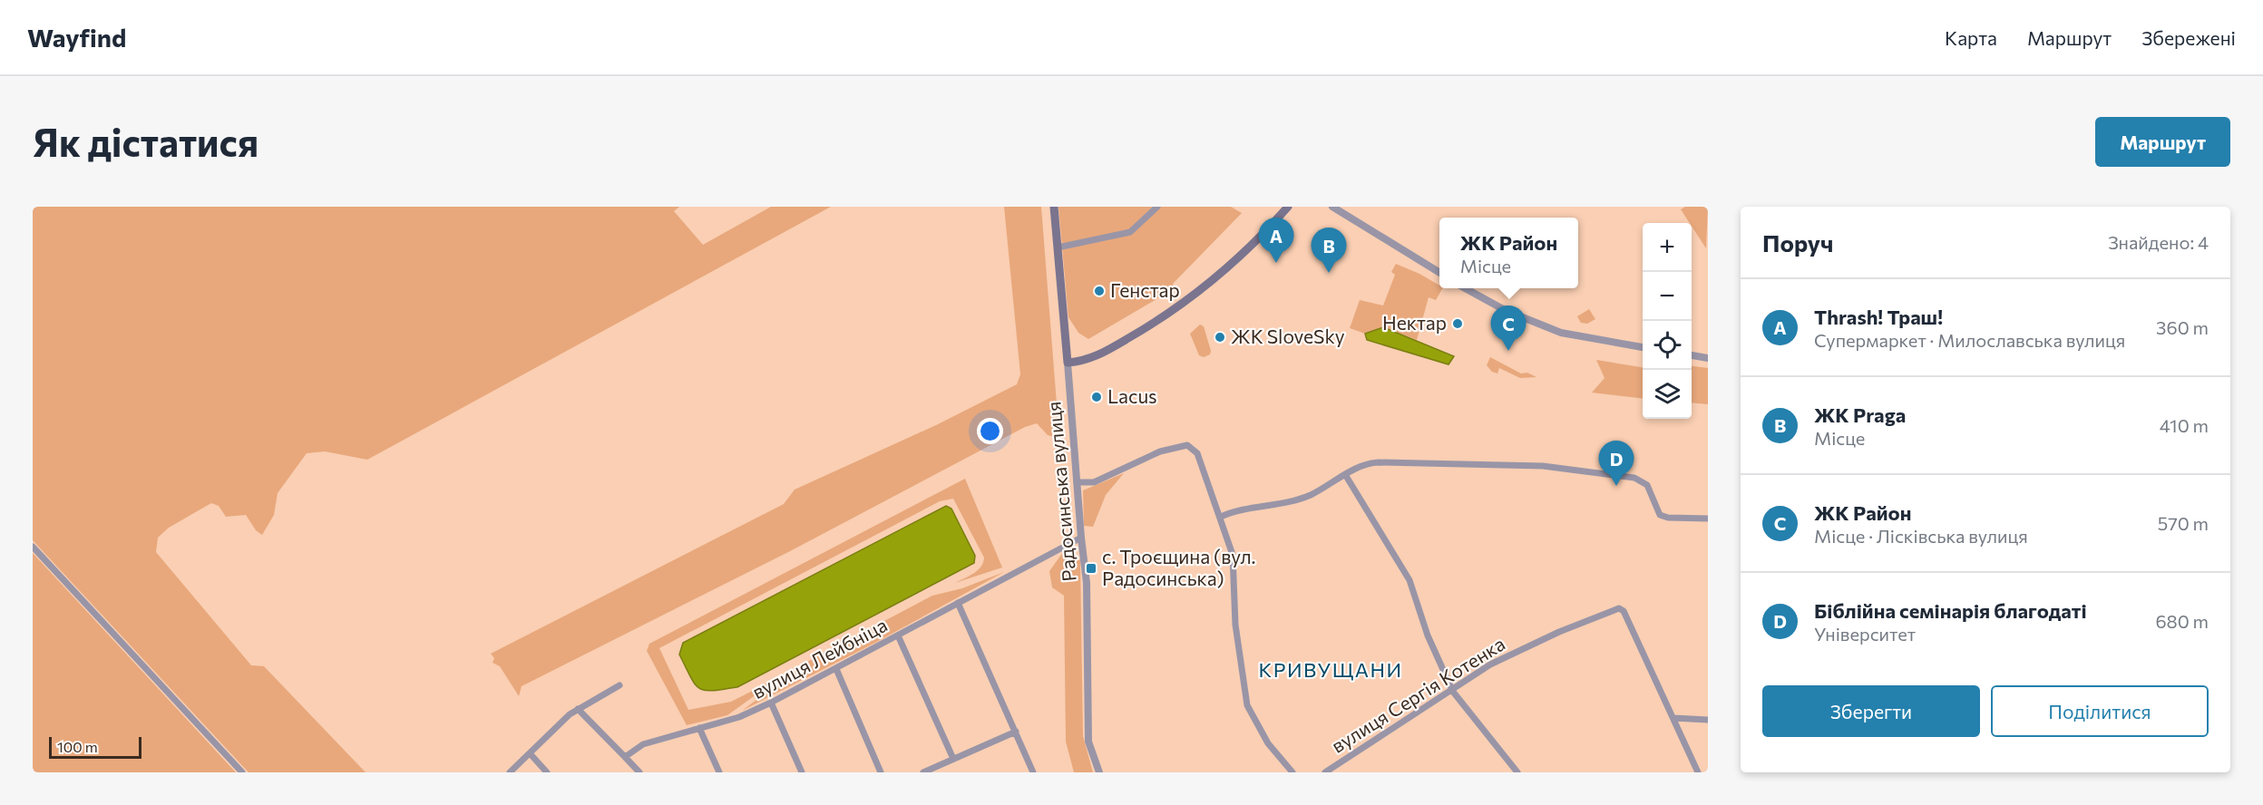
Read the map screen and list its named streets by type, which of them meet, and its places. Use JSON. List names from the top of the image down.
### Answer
{
  "streets": {
    "main road": ["Радосинська вулиця"],
    "street": ["вулиця Лейбніца", "вулиця Сергія Котенка"]
  },
  "crossings": [
    ["Радосинська вулиця", "вулиця Лейбніца"]
  ],
  "districts": ["КРИВУЩАНИ"],
  "places": {
    "other": [
      "Генстар",
      "Нектар",
      "ЖК SloveSky",
      "Lacus"
    ],
    "transit": ["с. Троєщина (вул. Радосинська)"]
  },
  "scale_bar": "100 m",
  "page": {
    "header": "Wayfind",
    "nav": ["Карта", "Маршрут", "Збережені"],
    "buttons": [
      "Маршрут",
      ["Зберегти", "Поділитися"]
    ],
    "title": "Як дістатися",
    "heading": ["Поруч", "Знайдено: 4"],
    "pins": [
      "A",
      "B",
      "C",
      "D"
    ],
    "popup": ["ЖК Район", "Місце"],
    "map_buttons": ["+", "−"],
    "list": [
      {
        "mark": "A",
        "name": "Thrash! Траш!",
        "note": "Супермаркет · Милославська вулиця",
        "value": "360 m"
      },
      {
        "mark": "B",
        "name": "ЖК Praga",
        "note": "Місце",
        "value": "410 m"
      },
      {
        "mark": "C",
        "name": "ЖК Район",
        "note": "Місце · Лісківська вулиця",
        "value": "570 m"
      },
      {
        "mark": "D",
        "name": "Біблійна семінарія благодаті",
        "note": "Університет",
        "value": "680 m"
      }
    ],
    "scale": "100 m"
  }
}
